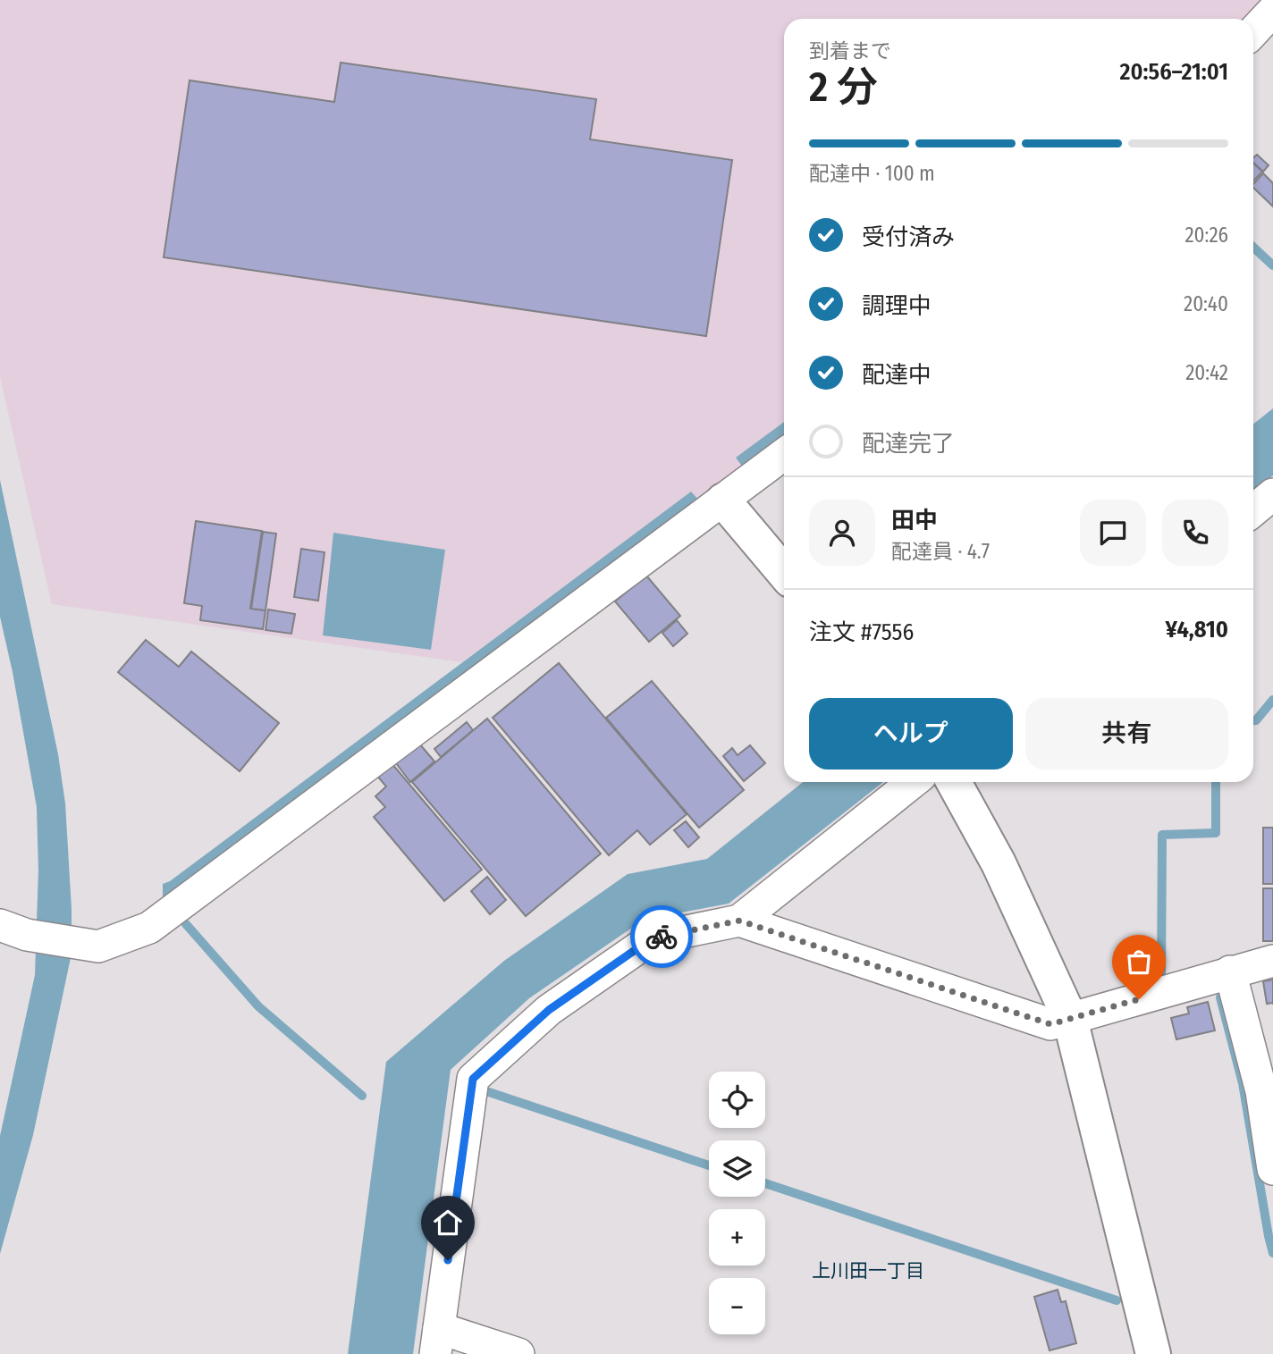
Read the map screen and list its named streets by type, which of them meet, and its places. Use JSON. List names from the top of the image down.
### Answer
{
  "districts": ["上川田一丁目"],
  "page": {
    "heading": ["2 分", "到着まで", "20:56–21:01"],
    "panel": [
      "田中",
      "配達員 · 4.7",
      "注文 #7556",
      "¥4,810"
    ],
    "bar": "配達中 · 100 m",
    "list": [
      ["受付済み", "20:26"],
      ["調理中", "20:40"],
      ["配達中", "20:42"],
      "配達完了"
    ],
    "buttons": ["ヘルプ", "共有"],
    "map_buttons": ["+", "−"]
  }
}
